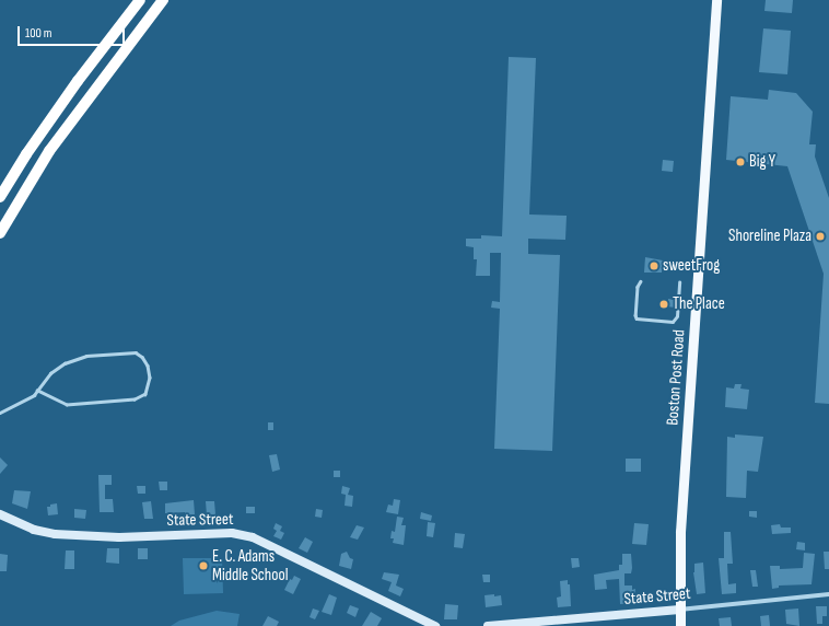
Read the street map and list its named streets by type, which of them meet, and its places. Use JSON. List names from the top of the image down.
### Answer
{
  "streets": {
    "main road": ["Boston Post Road"],
    "street": ["State Street"]
  },
  "crossings": [
    ["Boston Post Road", "State Street"]
  ],
  "places": [
    "Big Y",
    "Shoreline Plaza",
    "sweetFrog",
    "The Place",
    "E. C. Adams Middle School"
  ],
  "scale_bar": "100 m"
}
